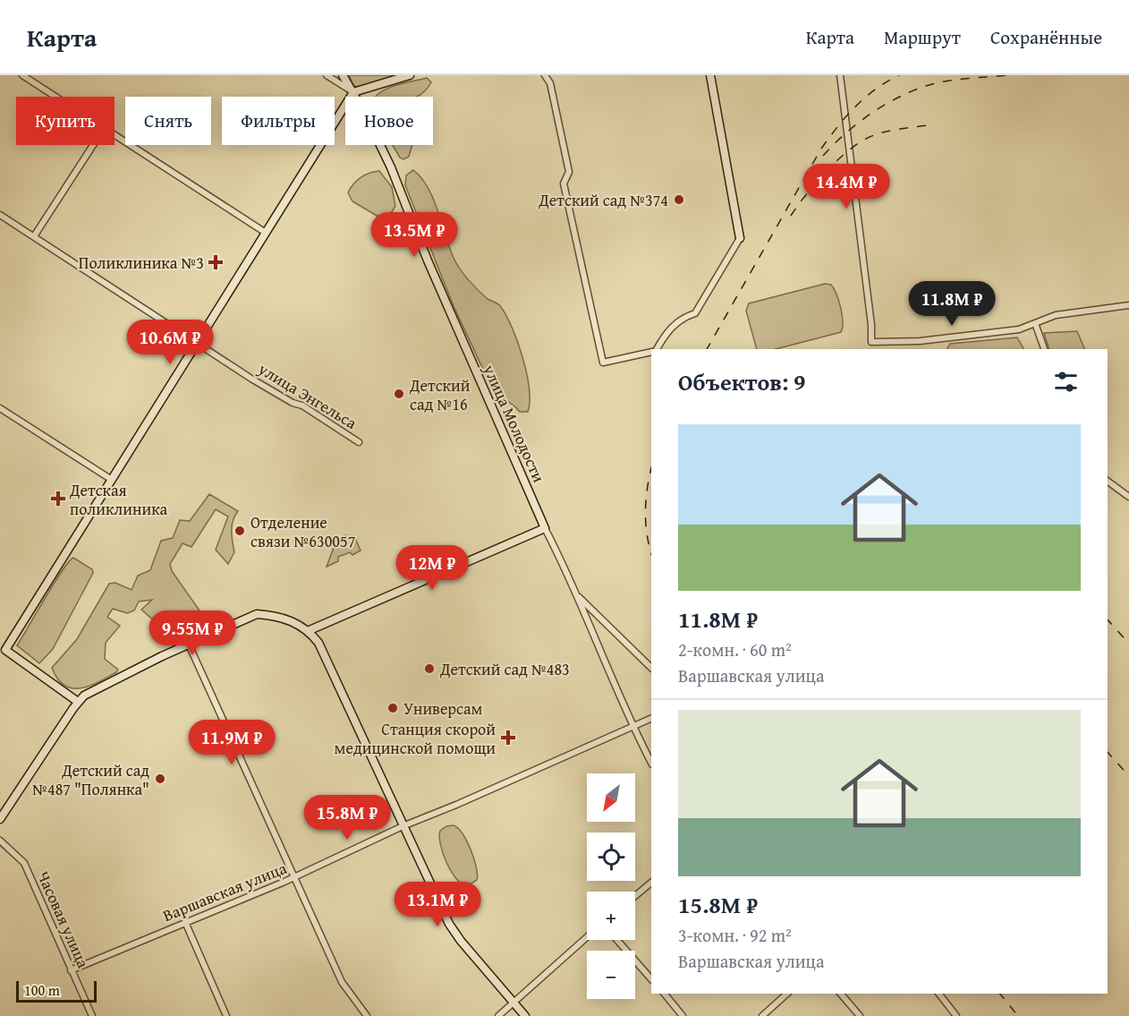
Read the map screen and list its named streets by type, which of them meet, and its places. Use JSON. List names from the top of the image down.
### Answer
{
  "streets": {
    "street": [
      "улица Энгельса",
      "улица Молодости",
      "Варшавская улица",
      "Часовая улица"
    ]
  },
  "crossings": [
    ["улица Молодости", "Варшавская улица"],
    ["Варшавская улица", "Часовая улица"]
  ],
  "places": {
    "other": [
      "Детский сад №374",
      "Детский сад №16",
      "Отделение связи №630057",
      "Детский сад №483",
      "Универсам",
      "Детский сад №487 \"Полянка\""
    ],
    "health": ["Поликлиника №3", "Детская поликлиника", "Станция скорой медицинской помощи"]
  },
  "scale_bar": "100 m",
  "north": "bottom left",
  "page": {
    "header": "Карта",
    "nav": ["Карта", "Маршрут", "Сохранённые"],
    "chip": [
      "Купить",
      "Снять",
      "Фильтры",
      "Новое"
    ],
    "price": [
      "14.4M ₽",
      "13.5M ₽",
      "11.8M ₽",
      "10.6M ₽",
      "12M ₽",
      "9.55M ₽",
      "11.9M ₽",
      "15.8M ₽",
      "13.1M ₽"
    ],
    "heading": "Объектов: 9",
    "list": [
      {
        "name": "11.8M ₽",
        "note": "2-комн. · 60 m² · Варшавская улица"
      },
      {
        "name": "15.8M ₽",
        "note": "3-комн. · 92 m² · Варшавская улица"
      }
    ],
    "map_buttons": ["+", "−"],
    "scale": "100 m"
  }
}
